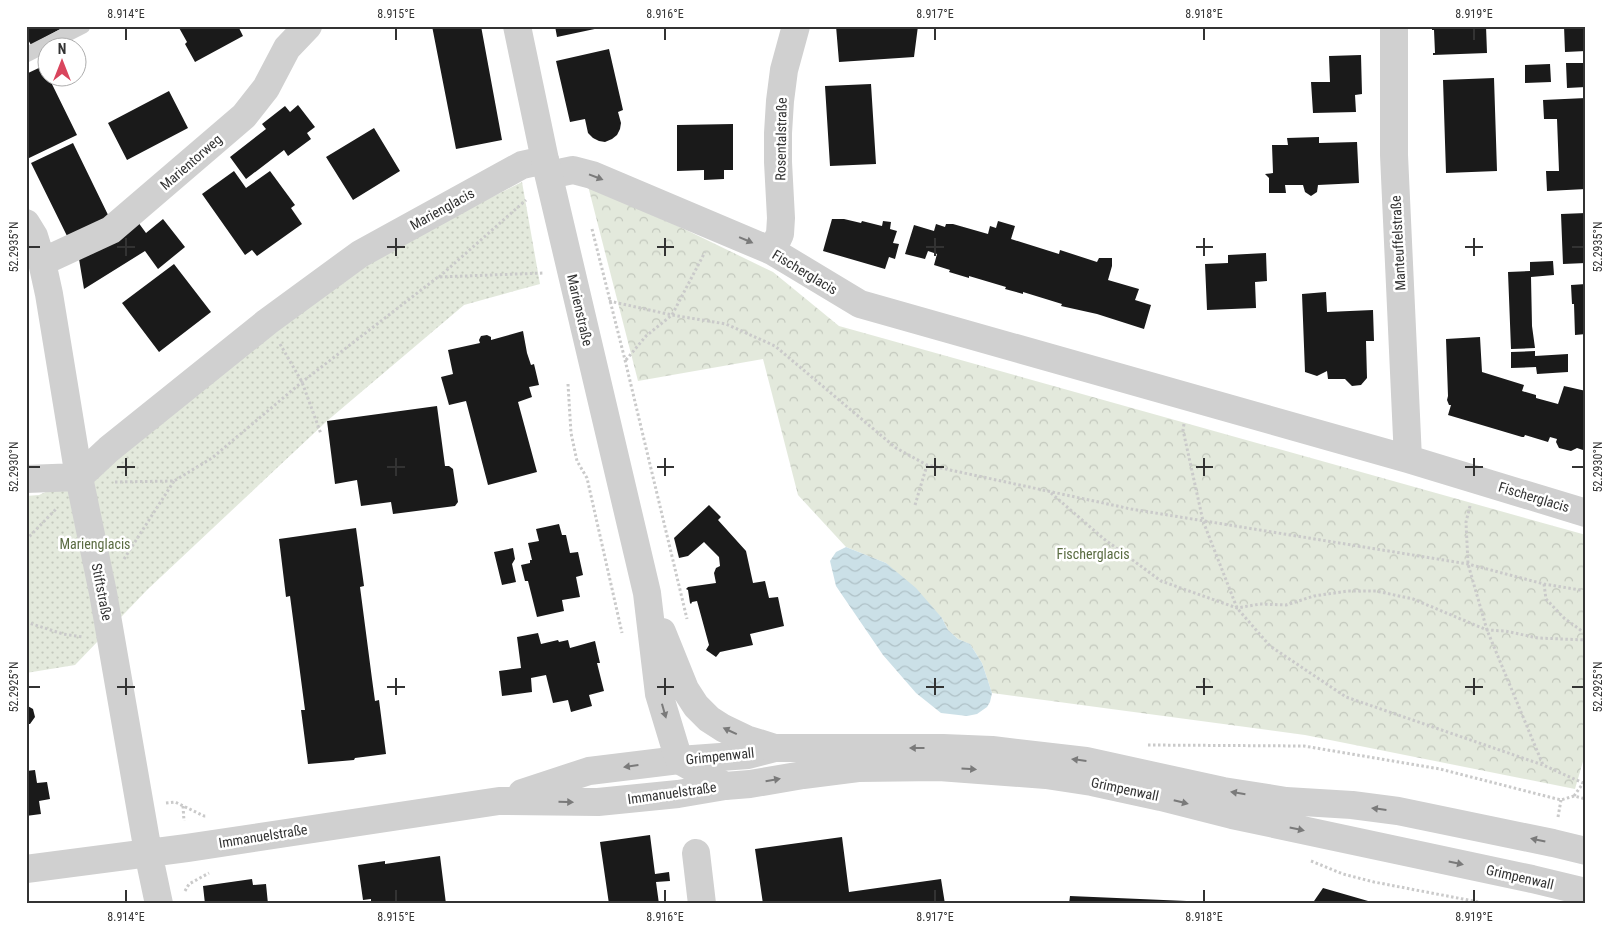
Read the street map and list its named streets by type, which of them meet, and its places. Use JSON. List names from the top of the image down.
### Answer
{
  "streets": {
    "street": [
      "Rosentalstraße",
      "Marientorweg",
      "Marienglacis",
      "Manteuffelstraße",
      "Fischerglacis",
      "Marienstraße",
      "Stiftstraße",
      "Grimpenwall",
      "Immanuelstraße"
    ]
  },
  "crossings": [
    ["Rosentalstraße", "Fischerglacis"],
    ["Marientorweg", "Stiftstraße"],
    ["Marienglacis", "Fischerglacis"],
    ["Marienglacis", "Marienstraße"],
    ["Marienglacis", "Stiftstraße"],
    ["Manteuffelstraße", "Fischerglacis"],
    ["Fischerglacis", "Marienstraße"],
    ["Marienstraße", "Grimpenwall"],
    ["Marienstraße", "Immanuelstraße"],
    ["Stiftstraße", "Immanuelstraße"],
    ["Grimpenwall", "Immanuelstraße"]
  ],
  "parks": ["Marienglacis", "Fischerglacis"],
  "north": "top",
  "coordinates": [
    "8.914°E",
    "8.915°E",
    "8.916°E",
    "8.917°E",
    "8.918°E",
    "8.919°E",
    "52.2935°N",
    "52.2930°N",
    "52.2925°N"
  ]
}
